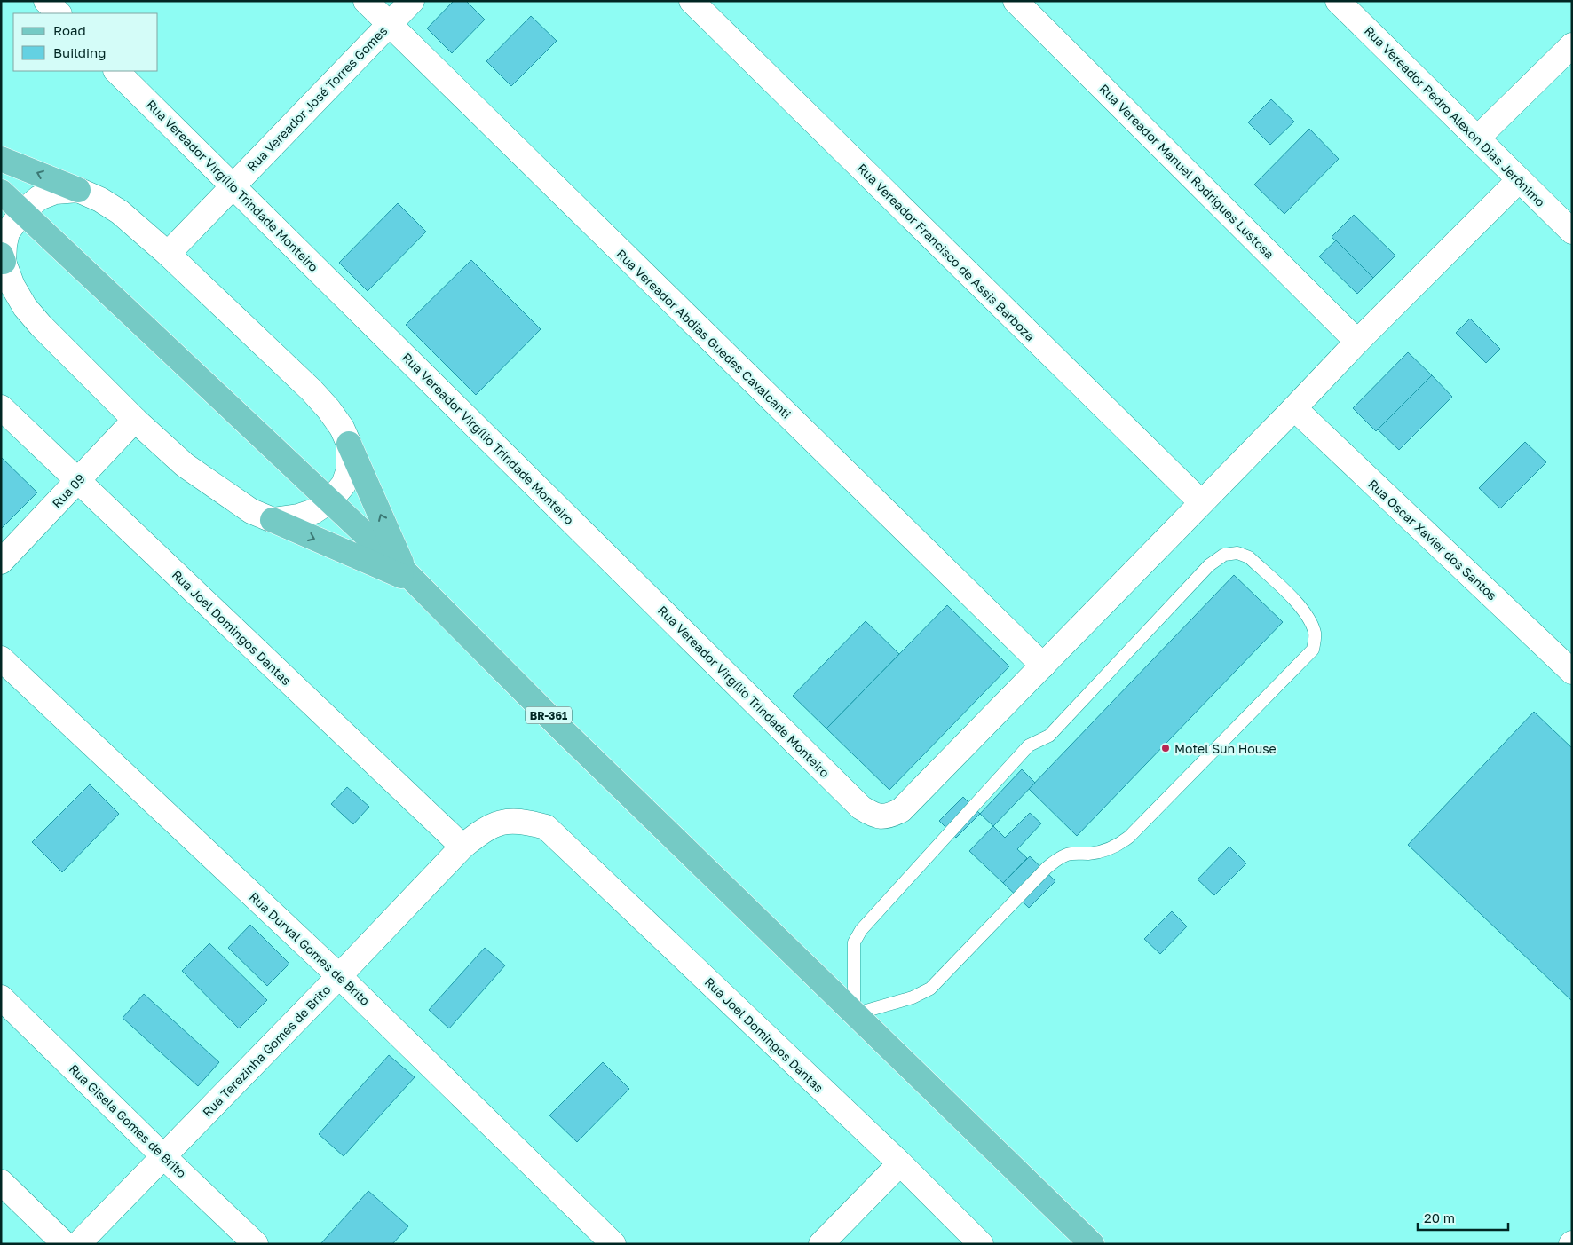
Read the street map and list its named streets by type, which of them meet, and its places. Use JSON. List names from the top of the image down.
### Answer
{
  "streets": {
    "main road": ["BR-361"],
    "street": [
      "Rua Vereador José Torres Gomes",
      "Rua Vereador Pedro Alexon Dias Jerônimo",
      "Rua Vereador Manuel Rodrigues Lustosa",
      "Rua Vereador Virgílio Trindade Monteiro",
      "Rua Vereador Francisco de Assis Barboza",
      "Rua Vereador Abdias Guedes Cavalcanti",
      "Rua 09",
      "Rua Oscar Xavier dos Santos",
      "Rua Joel Domingos Dantas",
      "Rua Durval Gomes de Brito",
      "Rua Terezinha Gomes de Brito",
      "Rua Gisela Gomes de Brito"
    ]
  },
  "crossings": [
    ["Rua Vereador José Torres Gomes", "Rua Vereador Virgílio Trindade Monteiro"],
    ["Rua Vereador José Torres Gomes", "Rua Vereador Abdias Guedes Cavalcanti"],
    ["Rua Vereador Virgílio Trindade Monteiro", "Rua Vereador Abdias Guedes Cavalcanti"],
    ["Rua 09", "Rua Joel Domingos Dantas"],
    ["Rua Joel Domingos Dantas", "Rua Terezinha Gomes de Brito"],
    ["Rua Durval Gomes de Brito", "Rua Terezinha Gomes de Brito"],
    ["Rua Terezinha Gomes de Brito", "Rua Gisela Gomes de Brito"]
  ],
  "places": ["Motel Sun House"],
  "legend": ["Road", "Building"],
  "scale_bar": "20 m"
}
